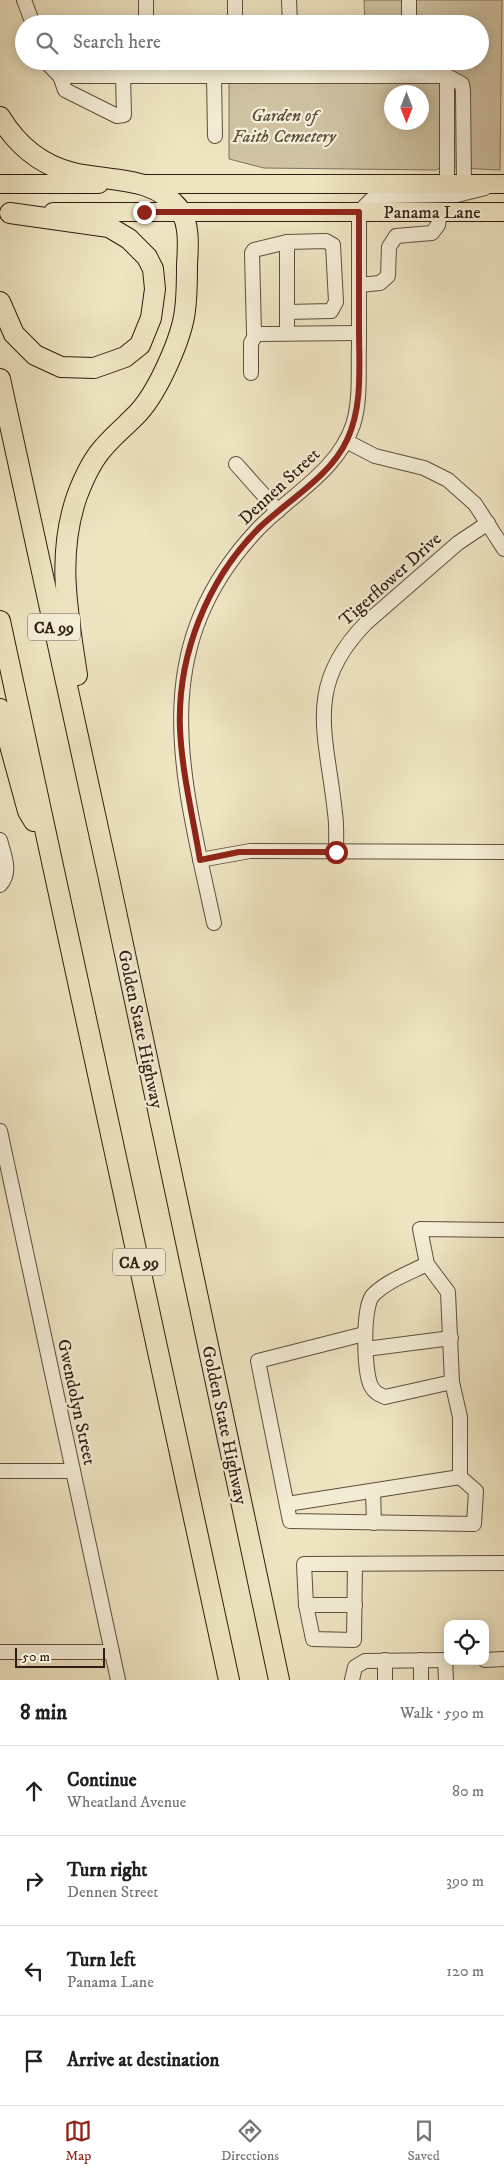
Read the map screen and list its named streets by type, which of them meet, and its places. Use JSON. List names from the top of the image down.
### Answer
{
  "streets": {
    "highway": ["CA 99", "Golden State Highway"],
    "main road": ["Panama Lane"],
    "street": ["Dennen Street", "Tigerflower Drive", "Gwendolyn Street"]
  },
  "crossings": [
    ["Panama Lane", "Dennen Street"]
  ],
  "parks": ["Garden of Faith Cemetery"],
  "scale_bar": "50 m",
  "north": "bottom",
  "page": {
    "search": "Search here",
    "scale": "50 m",
    "heading": ["8 min", "Walk · 590 m"],
    "list": [
      ["Continue", "Wheatland Avenue", "80 m"],
      ["Turn right", "Dennen Street", "390 m"],
      ["Turn left", "Panama Lane", "120 m"],
      "Arrive at destination"
    ],
    "nav": ["Map", "Directions", "Saved"]
  }
}
